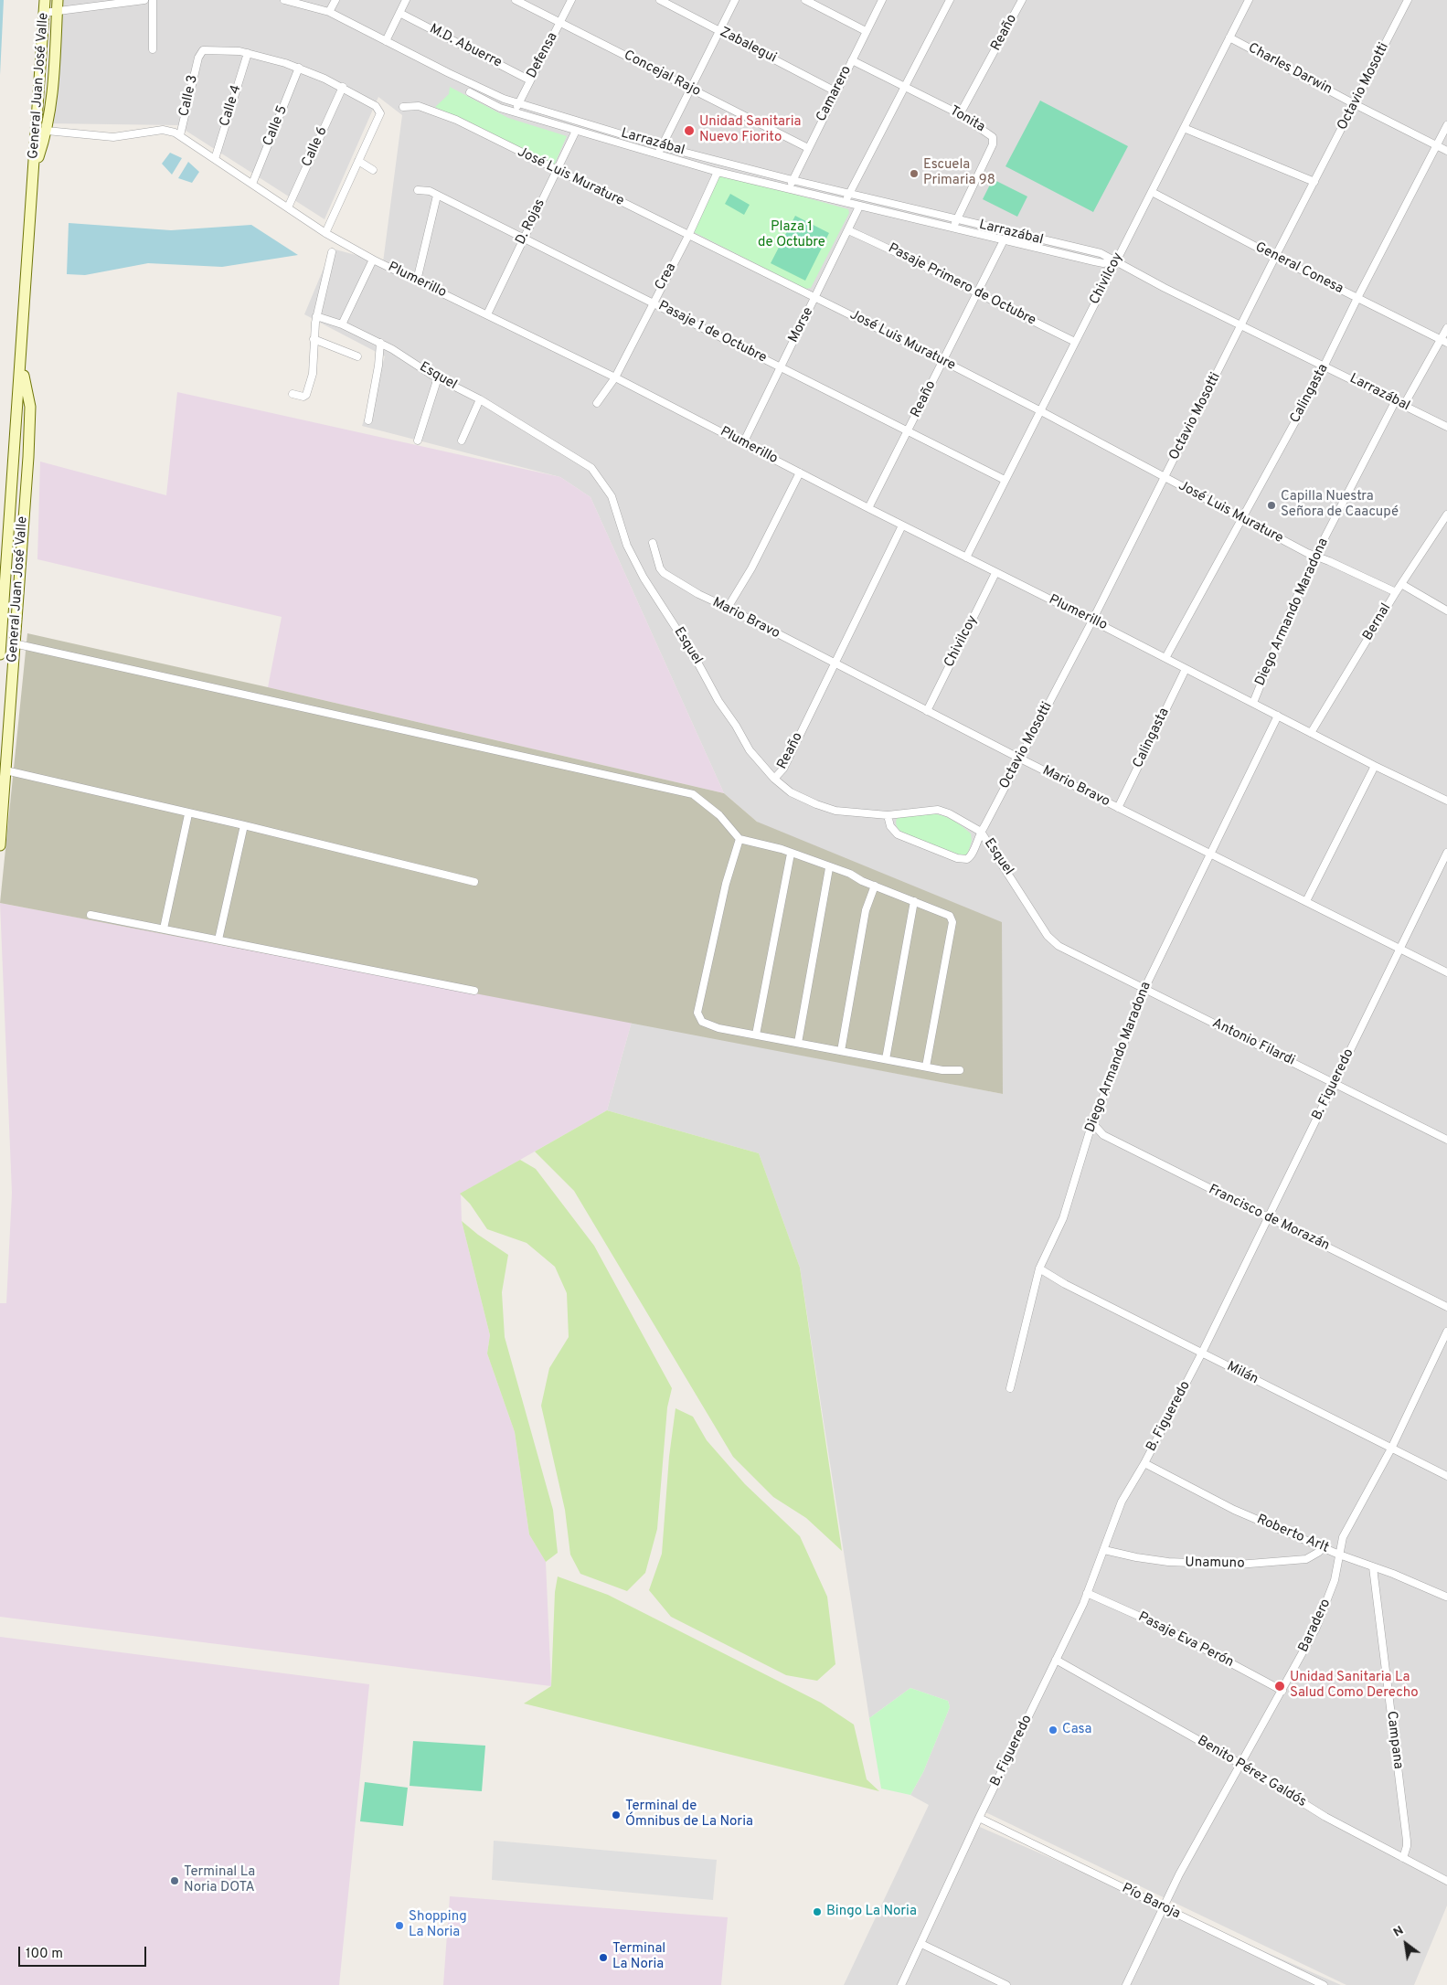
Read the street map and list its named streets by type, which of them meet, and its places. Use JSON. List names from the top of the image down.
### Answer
{
  "streets": {
    "main road": ["General Juan José Valle"],
    "street": [
      "Reaño",
      "Zabalegui",
      "M.D. Abuerre",
      "Defensa",
      "Charles Darwin",
      "Concejal Rajo",
      "Octavio Mosotti",
      "Camarero",
      "Calle 3",
      "Calle 4",
      "Tonita",
      "Calle 5",
      "Larrazábal",
      "Calle 6",
      "José Luis Murature",
      "D. Rojas",
      "General Conesa",
      "Crea",
      "Chivilcoy",
      "Plumerillo",
      "Pasaje Primero de Octubre",
      "Morse",
      "Pasaje 1 de Octubre",
      "Esquel",
      "Calingasta",
      "Diego Armando Maradona",
      "Mario Bravo",
      "Bernal",
      "Antonio Filardi",
      "B. Figueredo",
      "Francisco de Morazán",
      "Milán",
      "Roberto Arlt",
      "Unamuno",
      "Baradero",
      "Pasaje Eva Perón",
      "Campana",
      "Benito Pérez Galdós",
      "Pío Baroja"
    ]
  },
  "crossings": [
    ["Reaño", "Tonita"],
    ["Reaño", "Larrazábal"],
    ["Reaño", "José Luis Murature"],
    ["Reaño", "Plumerillo"],
    ["Reaño", "Pasaje Primero de Octubre"],
    ["Reaño", "Pasaje 1 de Octubre"],
    ["Reaño", "Esquel"],
    ["Reaño", "Mario Bravo"],
    ["Zabalegui", "Camarero"],
    ["M.D. Abuerre", "Defensa"],
    ["Defensa", "Concejal Rajo"],
    ["Defensa", "Larrazábal"],
    ["Charles Darwin", "Octavio Mosotti"],
    ["Charles Darwin", "Chivilcoy"],
    ["Charles Darwin", "Calingasta"],
    ["Concejal Rajo", "Camarero"],
    ["General Juan José Valle", "Plumerillo"],
    ["Octavio Mosotti", "Larrazábal"],
    ["Octavio Mosotti", "José Luis Murature"],
    ["Octavio Mosotti", "General Conesa"],
    ["Octavio Mosotti", "Plumerillo"],
    ["Octavio Mosotti", "Esquel"],
    ["Octavio Mosotti", "Mario Bravo"],
    ["Camarero", "Tonita"],
    ["Camarero", "Larrazábal"],
    ["Calle 3", "Calle 4"],
    ["Calle 3", "Plumerillo"],
    ["Calle 4", "Plumerillo"],
    ["Tonita", "Larrazábal"],
    ["Calle 5", "Plumerillo"],
    ["Larrazábal", "D. Rojas"],
    ["Larrazábal", "Crea"],
    ["Larrazábal", "Chivilcoy"],
    ["Larrazábal", "Morse"],
    ["Larrazábal", "Calingasta"],
    ["Larrazábal", "Diego Armando Maradona"],
    ["Calle 6", "Plumerillo"],
    ["José Luis Murature", "D. Rojas"],
    ["José Luis Murature", "Crea"],
    ["José Luis Murature", "Chivilcoy"],
    ["José Luis Murature", "Morse"],
    ["José Luis Murature", "Calingasta"],
    ["José Luis Murature", "Diego Armando Maradona"],
    ["José Luis Murature", "Bernal"],
    ["D. Rojas", "Plumerillo"],
    ["D. Rojas", "Pasaje 1 de Octubre"],
    ["General Conesa", "Chivilcoy"],
    ["General Conesa", "Calingasta"],
    ["Crea", "Plumerillo"],
    ["Crea", "Pasaje 1 de Octubre"],
    ["Chivilcoy", "Plumerillo"],
    ["Chivilcoy", "Pasaje Primero de Octubre"],
    ["Chivilcoy", "Pasaje 1 de Octubre"],
    ["Chivilcoy", "Mario Bravo"],
    ["Plumerillo", "Morse"],
    ["Plumerillo", "Calingasta"],
    ["Plumerillo", "Diego Armando Maradona"],
    ["Plumerillo", "Bernal"],
    ["Pasaje Primero de Octubre", "Morse"],
    ["Morse", "Pasaje 1 de Octubre"],
    ["Esquel", "Antonio Filardi"],
    ["Calingasta", "Mario Bravo"],
    ["Diego Armando Maradona", "Mario Bravo"],
    ["Diego Armando Maradona", "Antonio Filardi"],
    ["Diego Armando Maradona", "Francisco de Morazán"],
    ["Diego Armando Maradona", "Milán"],
    ["Mario Bravo", "B. Figueredo"],
    ["Antonio Filardi", "B. Figueredo"],
    ["B. Figueredo", "Francisco de Morazán"],
    ["B. Figueredo", "Milán"],
    ["B. Figueredo", "Roberto Arlt"],
    ["B. Figueredo", "Unamuno"],
    ["B. Figueredo", "Pasaje Eva Perón"],
    ["B. Figueredo", "Benito Pérez Galdós"],
    ["B. Figueredo", "Pío Baroja"],
    ["Milán", "Baradero"],
    ["Roberto Arlt", "Unamuno"],
    ["Roberto Arlt", "Baradero"],
    ["Roberto Arlt", "Campana"],
    ["Baradero", "Pasaje Eva Perón"],
    ["Baradero", "Benito Pérez Galdós"],
    ["Baradero", "Pío Baroja"],
    ["Campana", "Benito Pérez Galdós"]
  ],
  "parks": ["Plaza 1 de Octubre"],
  "places": [
    "Unidad Sanitaria Nuevo Fiorito",
    "Escuela Primaria 98",
    "Capilla Nuestra Señora de Caacupé",
    "Unidad Sanitaria La Salud Como Derecho",
    "Casa",
    "Terminal de Ómnibus de La Noria",
    "Terminal La Noria DOTA",
    "Bingo La Noria",
    "Shopping La Noria",
    "Terminal La Noria"
  ],
  "scale_bar": "100 m",
  "north": "top left"
}
